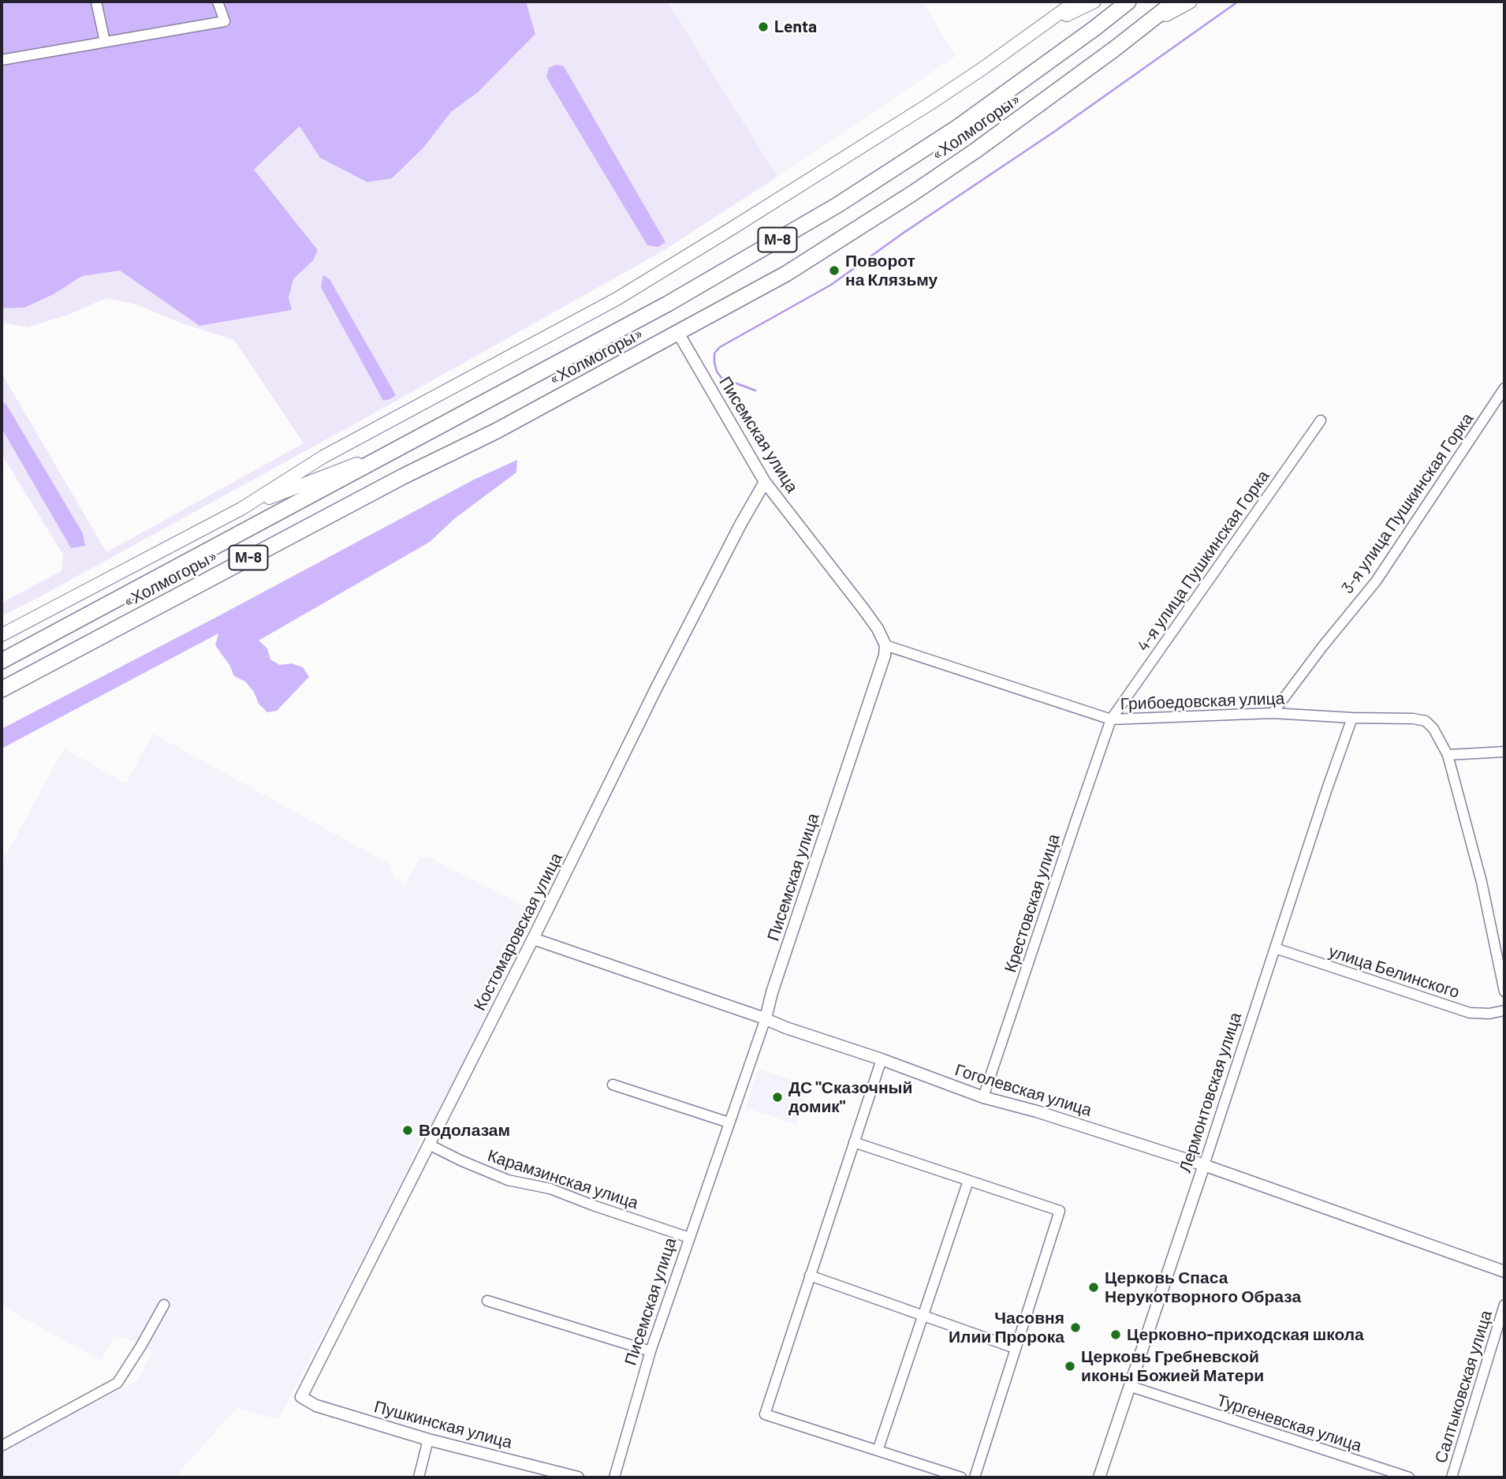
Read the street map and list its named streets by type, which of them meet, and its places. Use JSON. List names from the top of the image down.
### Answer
{
  "streets": {
    "highway": ["«Холмогоры»", "М-8"],
    "street": [
      "Писемская улица",
      "3-я улица Пушкинская Горка",
      "4-я улица Пушкинская Горка",
      "Грибоедовская улица",
      "Крестовская улица",
      "Костомаровская улица",
      "улица Белинского",
      "Гоголевская улица",
      "Лермонтовская улица",
      "Карамзинская улица",
      "Салтыковская улица",
      "Тургеневская улица",
      "Пушкинская улица"
    ]
  },
  "crossings": [
    ["«Холмогоры»", "Писемская улица"],
    ["Писемская улица", "Грибоедовская улица"],
    ["Писемская улица", "Костомаровская улица"],
    ["Писемская улица", "Гоголевская улица"],
    ["Писемская улица", "Карамзинская улица"],
    ["3-я улица Пушкинская Горка", "Грибоедовская улица"],
    ["4-я улица Пушкинская Горка", "Грибоедовская улица"],
    ["4-я улица Пушкинская Горка", "Крестовская улица"],
    ["Грибоедовская улица", "Крестовская улица"],
    ["Грибоедовская улица", "Лермонтовская улица"],
    ["Крестовская улица", "Гоголевская улица"],
    ["Костомаровская улица", "Гоголевская улица"],
    ["Костомаровская улица", "Карамзинская улица"],
    ["Костомаровская улица", "Пушкинская улица"],
    ["улица Белинского", "Лермонтовская улица"],
    ["Гоголевская улица", "Лермонтовская улица"],
    ["Лермонтовская улица", "Тургеневская улица"]
  ],
  "places": [
    "Lenta",
    "Поворот на Клязьму",
    "ДС \"Сказочный домик\"",
    "Водолазам",
    "Церковь Спаса Нерукотворного Образа",
    "Часовня Илии Пророка",
    "Церковно-приходская школа",
    "Церковь Гребневской иконы Божией Матери"
  ]
}
